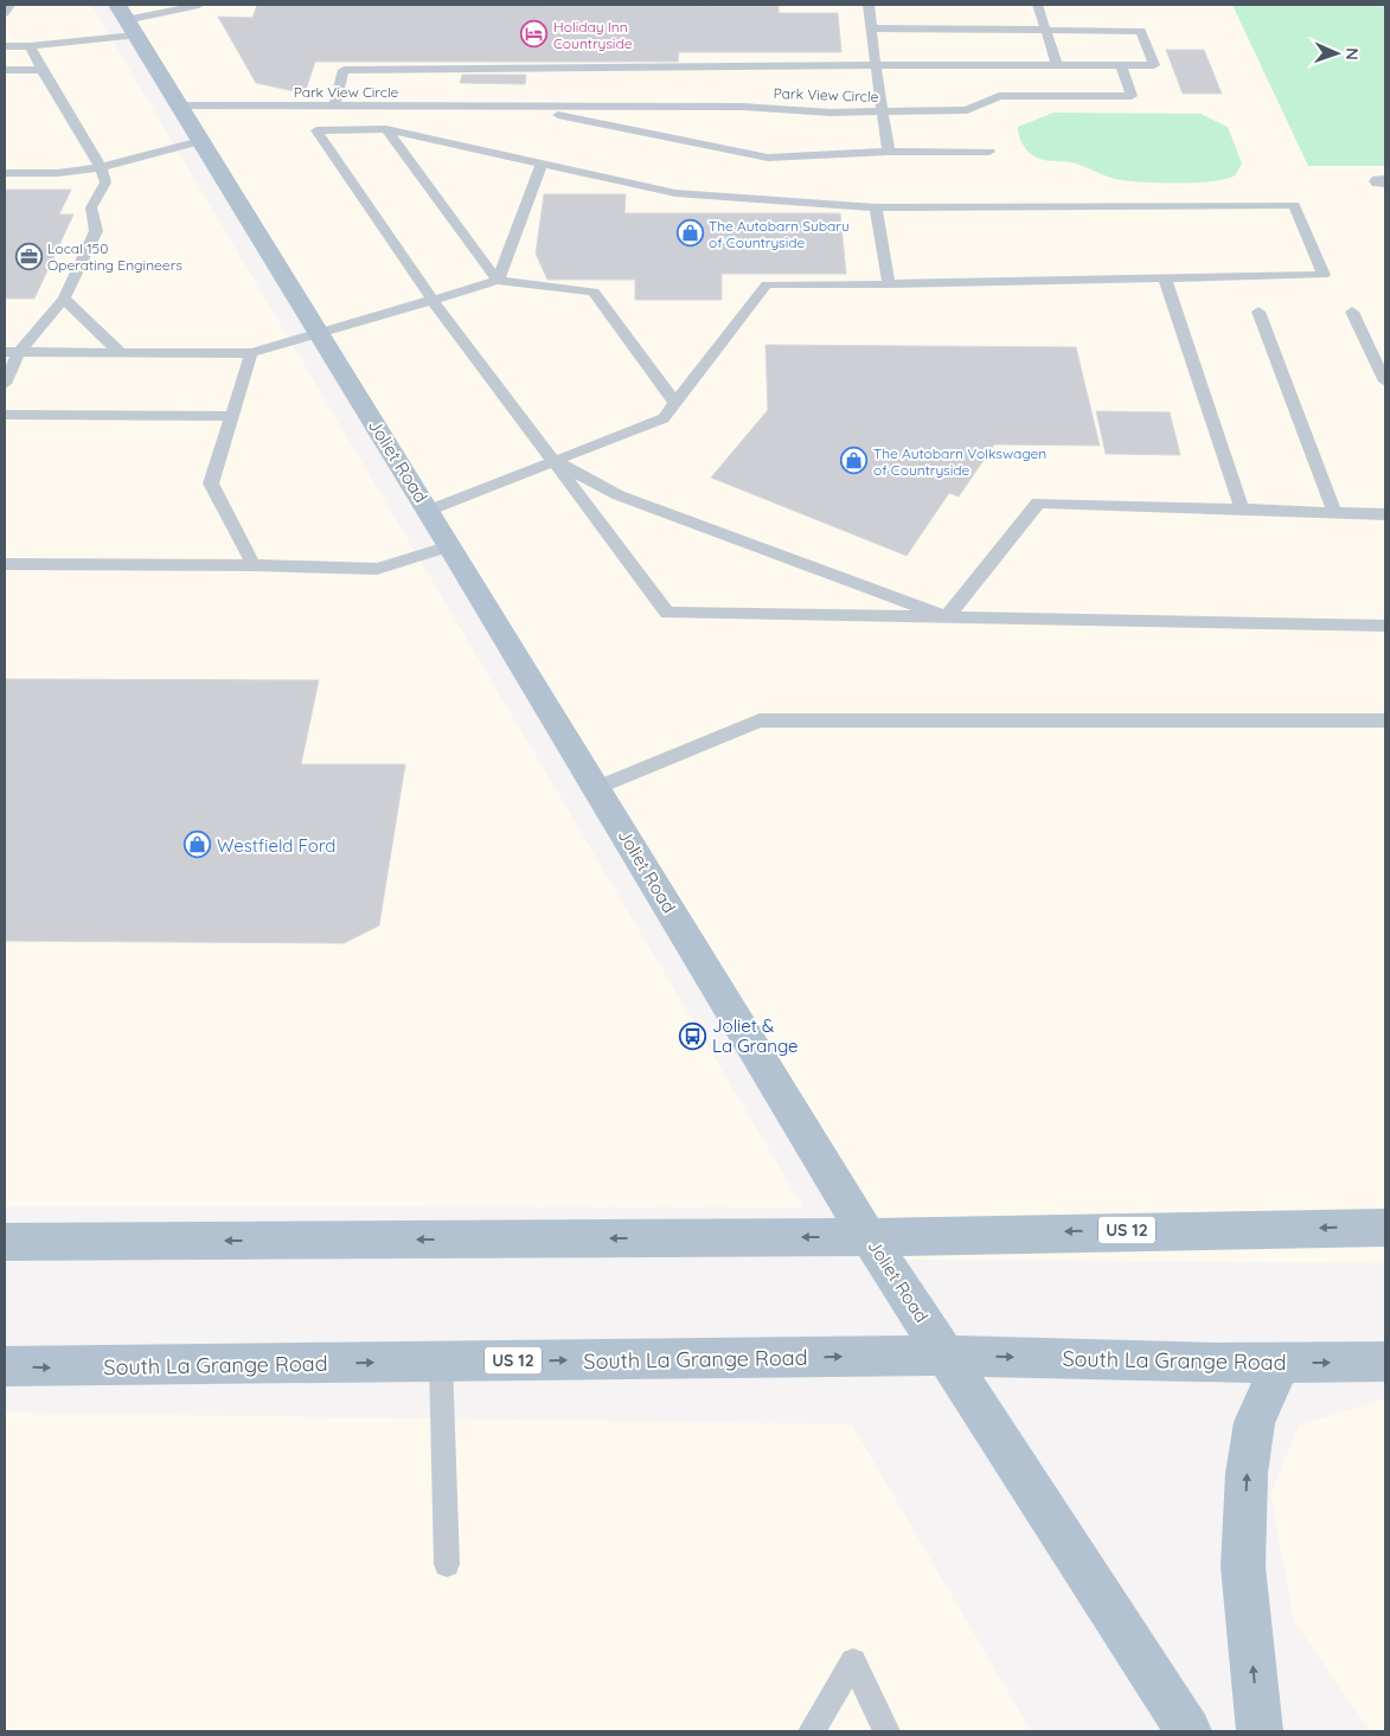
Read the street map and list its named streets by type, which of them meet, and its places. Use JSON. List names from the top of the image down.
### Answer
{
  "streets": {
    "main road": ["Joliet Road", "US 12", "South La Grange Road"],
    "lane": ["Park View Circle"]
  },
  "crossings": [
    ["Park View Circle", "Joliet Road"],
    ["Joliet Road", "US 12"],
    ["Joliet Road", "South La Grange Road"]
  ],
  "places": {
    "hotel": ["Holiday Inn Countryside"],
    "shop": ["The Autobarn Subaru of Countryside", "The Autobarn Volkswagen of Countryside", "Westfield Ford"],
    "office": ["Local 150 Operating Engineers"],
    "bus stop": ["Joliet & La Grange"]
  },
  "north": "right"
}
